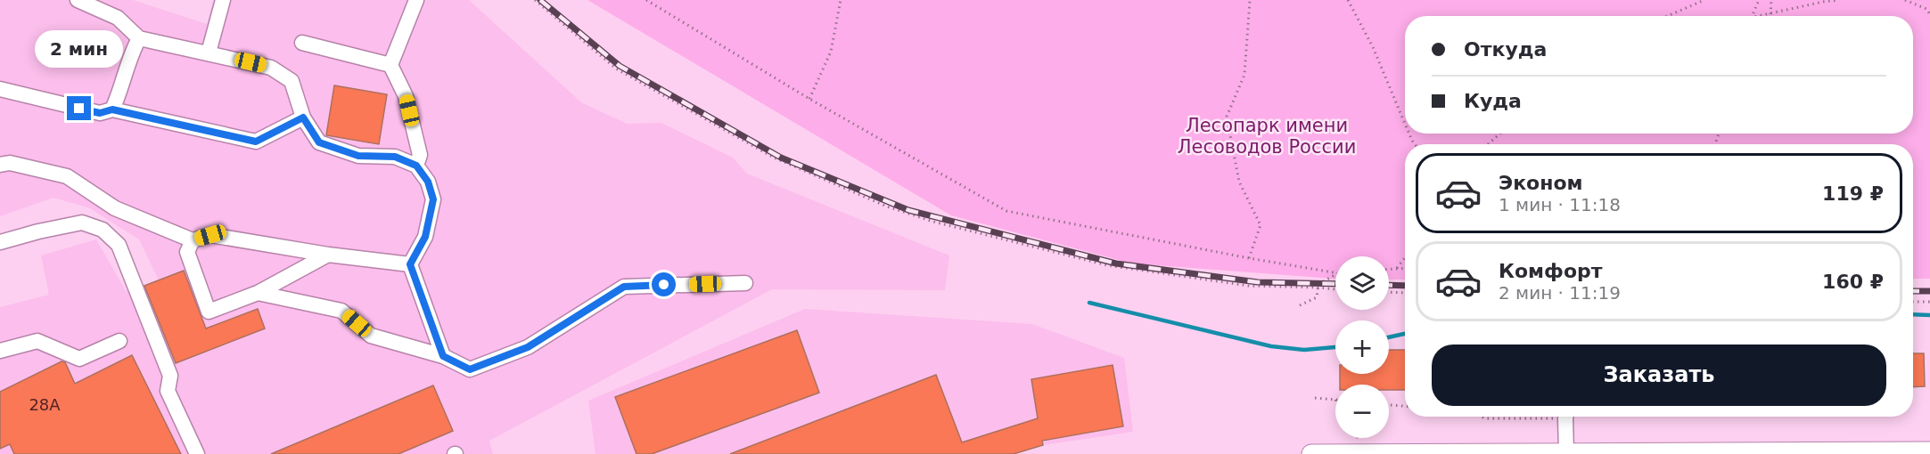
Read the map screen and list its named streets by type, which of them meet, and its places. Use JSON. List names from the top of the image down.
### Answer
{
  "parks": ["Лесопарк имени Лесоводов России"],
  "house_numbers": ["28А"],
  "page": {
    "banner": ["Откуда", "Куда"],
    "bubble": "2 мин",
    "list": [
      {
        "name": "Эконом",
        "note": "1 мин · 11:18",
        "value": "119 ₽"
      },
      {
        "name": "Комфорт",
        "note": "2 мин · 11:19",
        "value": "160 ₽"
      }
    ],
    "map_buttons": ["+", "−"],
    "buttons": "Заказать"
  }
}
